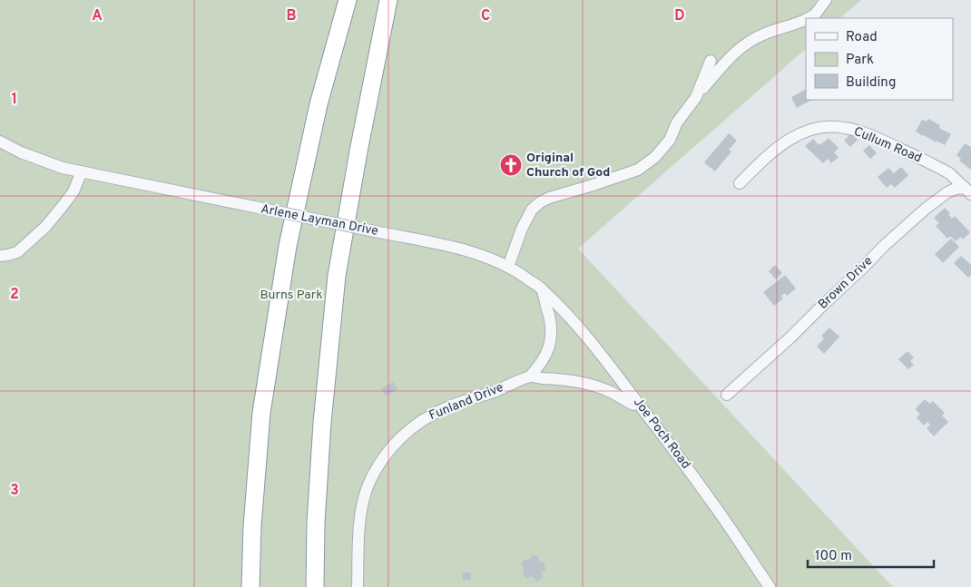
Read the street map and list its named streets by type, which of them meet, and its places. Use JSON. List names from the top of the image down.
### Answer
{
  "streets": {
    "street": [
      "Cullum Road",
      "Arlene Layman Drive",
      "Brown Drive",
      "Funland Drive",
      "Joe Poch Road"
    ]
  },
  "crossings": [
    ["Cullum Road", "Brown Drive"],
    ["Arlene Layman Drive", "Joe Poch Road"],
    ["Funland Drive", "Joe Poch Road"]
  ],
  "parks": ["Burns Park"],
  "places": {
    "church": ["Original Church of God"]
  },
  "legend": ["Road", "Park", "Building"],
  "scale_bar": "100 m",
  "grid": {
    "columns": [
      "A",
      "B",
      "C",
      "D"
    ],
    "rows": ["1", "2", "3"]
  }
}
